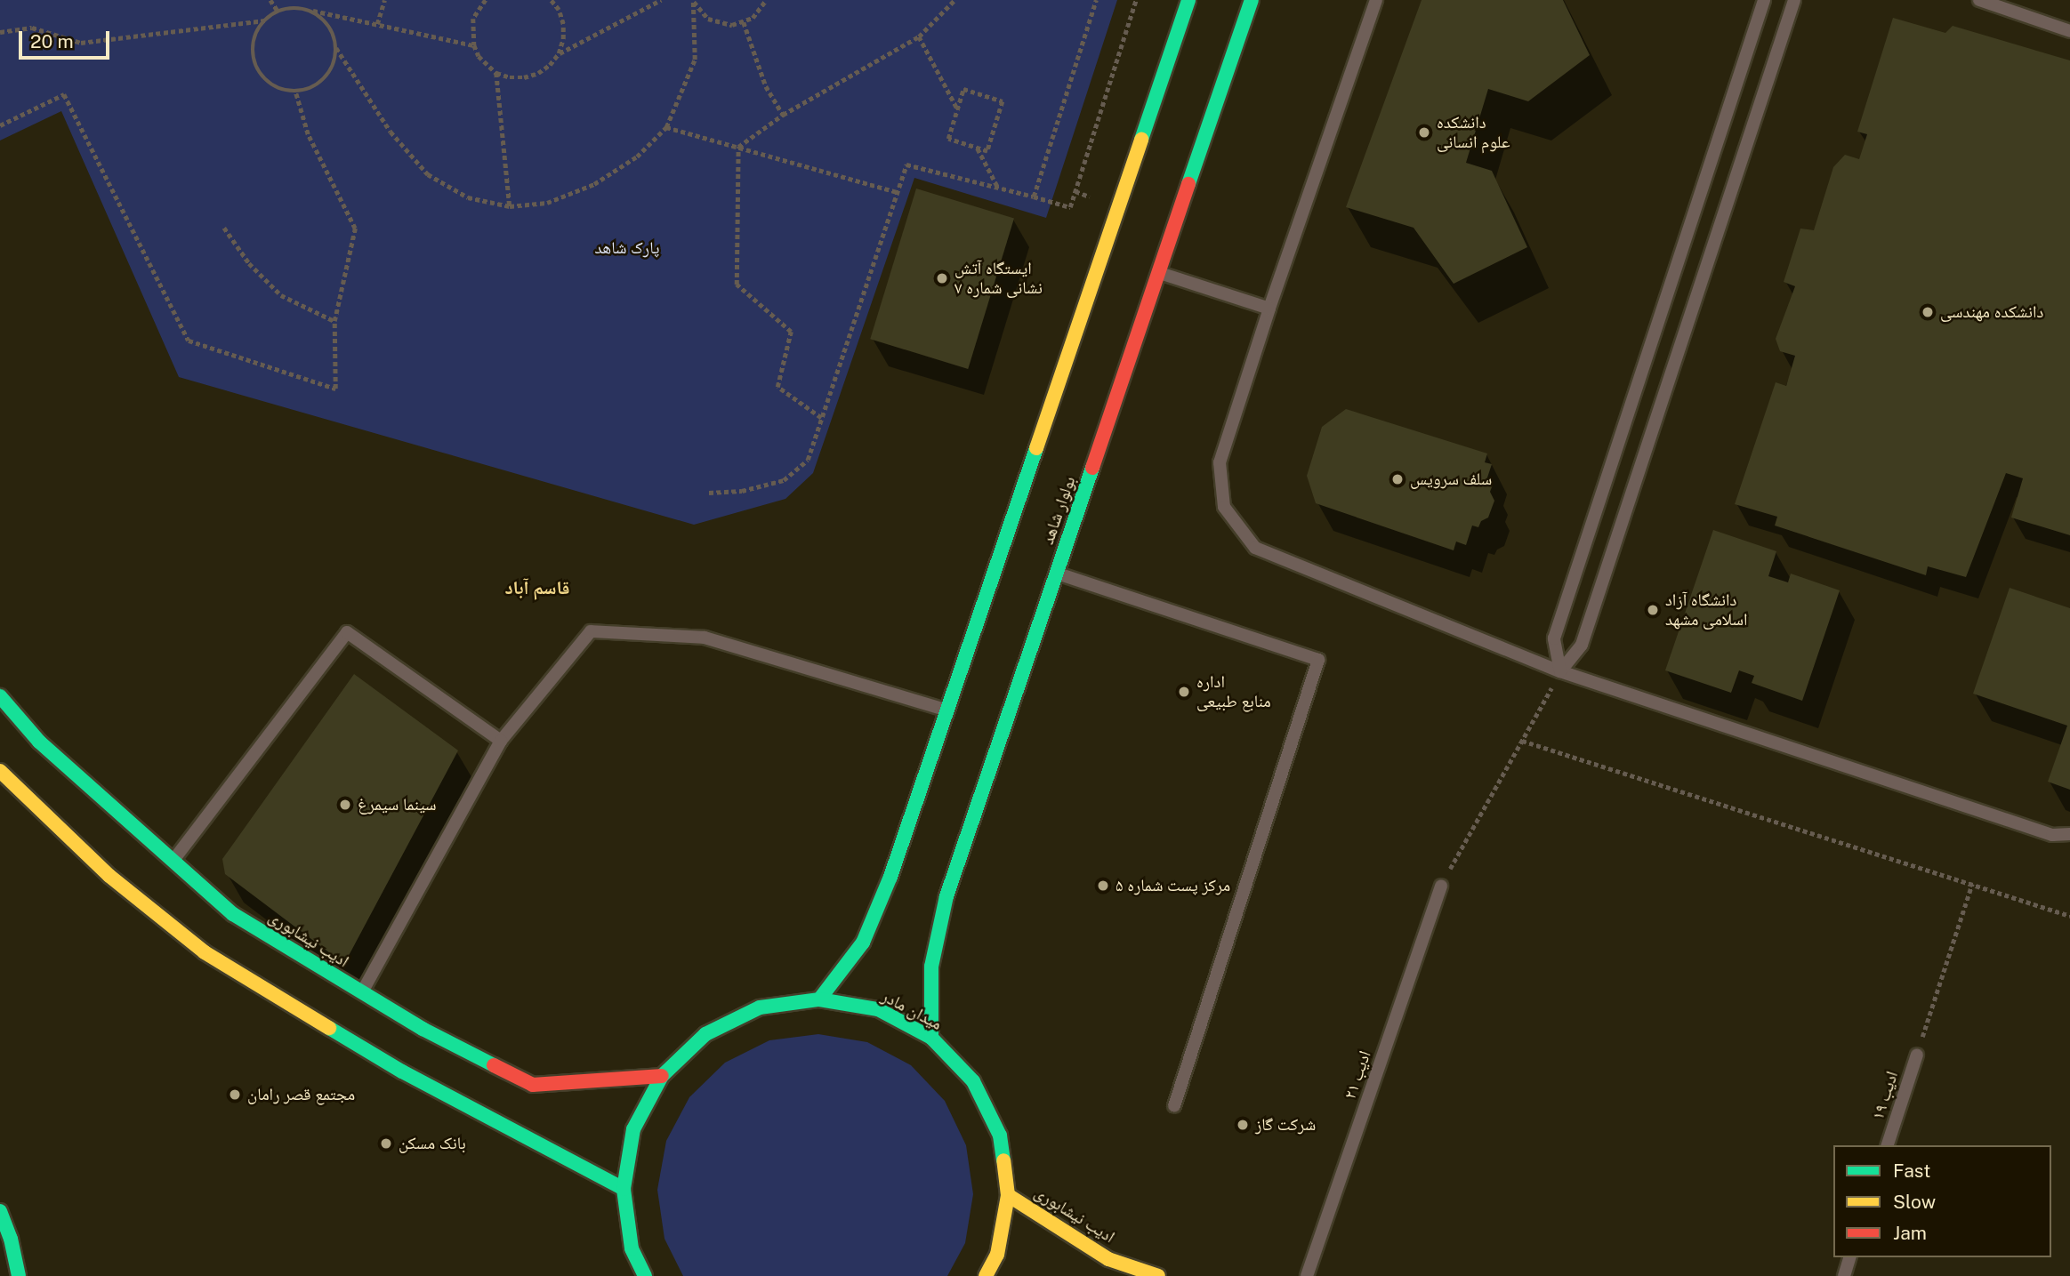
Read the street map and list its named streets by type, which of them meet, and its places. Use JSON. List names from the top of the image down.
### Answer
{
  "streets": {
    "main road": ["بولوار شاهد", "ادیب نیشابوری", "میدان مادر"],
    "lane": ["ادیب ۲۱", "ادیب ۱۹"]
  },
  "crossings": [
    ["بولوار شاهد", "میدان مادر"],
    ["ادیب نیشابوری", "میدان مادر"]
  ],
  "districts": ["قاسم آباد"],
  "parks": ["پارک شاهد"],
  "places": [
    "دانشکده علوم انسانی",
    "ایستگاه آتش نشانی شماره ۷",
    "دانشکده مهندسی",
    "سلف سرویس",
    "دانشگاه آزاد اسلامی مشهد",
    "اداره منابع طبیعی",
    "سینما سیمرغ",
    "مرکز پست شماره ۵",
    "مجتمع قصر رامان",
    "شرکت گاز",
    "بانک مسکن"
  ],
  "legend": ["Fast", "Slow", "Jam"],
  "scale_bar": "20 m"
}
